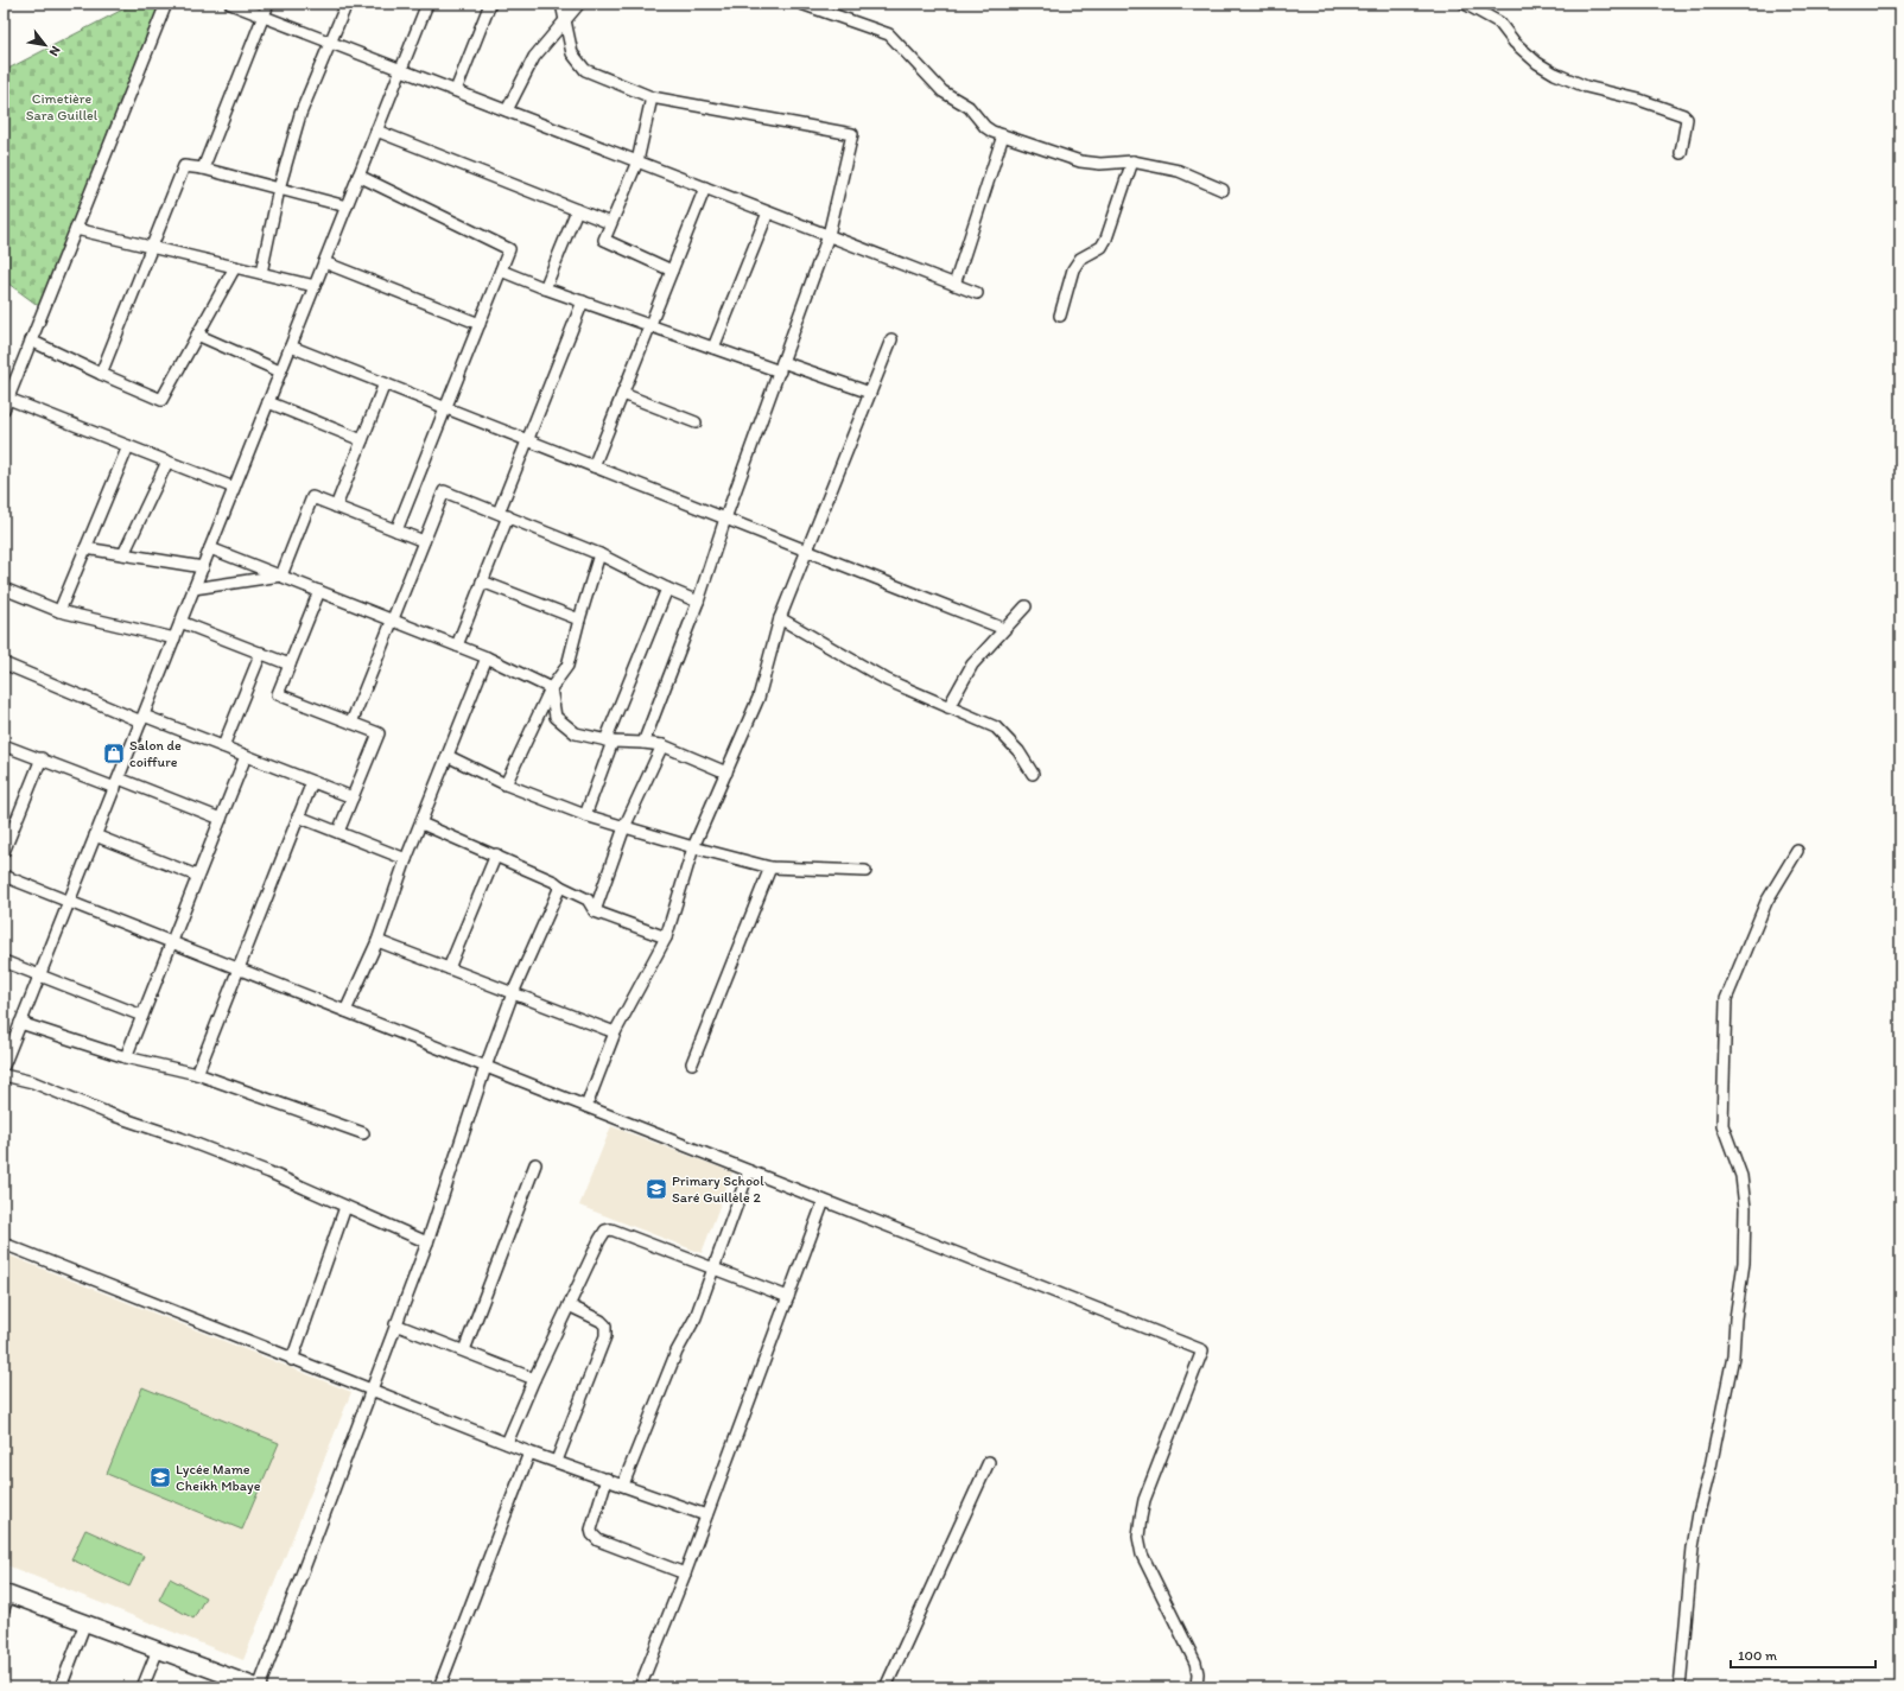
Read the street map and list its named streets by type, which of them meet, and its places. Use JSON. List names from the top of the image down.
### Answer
{
  "parks": ["Cimetière Sara Guillel"],
  "places": {
    "shop": ["Salon de coiffure"],
    "school or university": ["Primary School Saré Guillèle 2", "Lycée Mame Cheikh Mbaye"]
  },
  "scale_bar": "100 m",
  "north": "bottom right"
}
